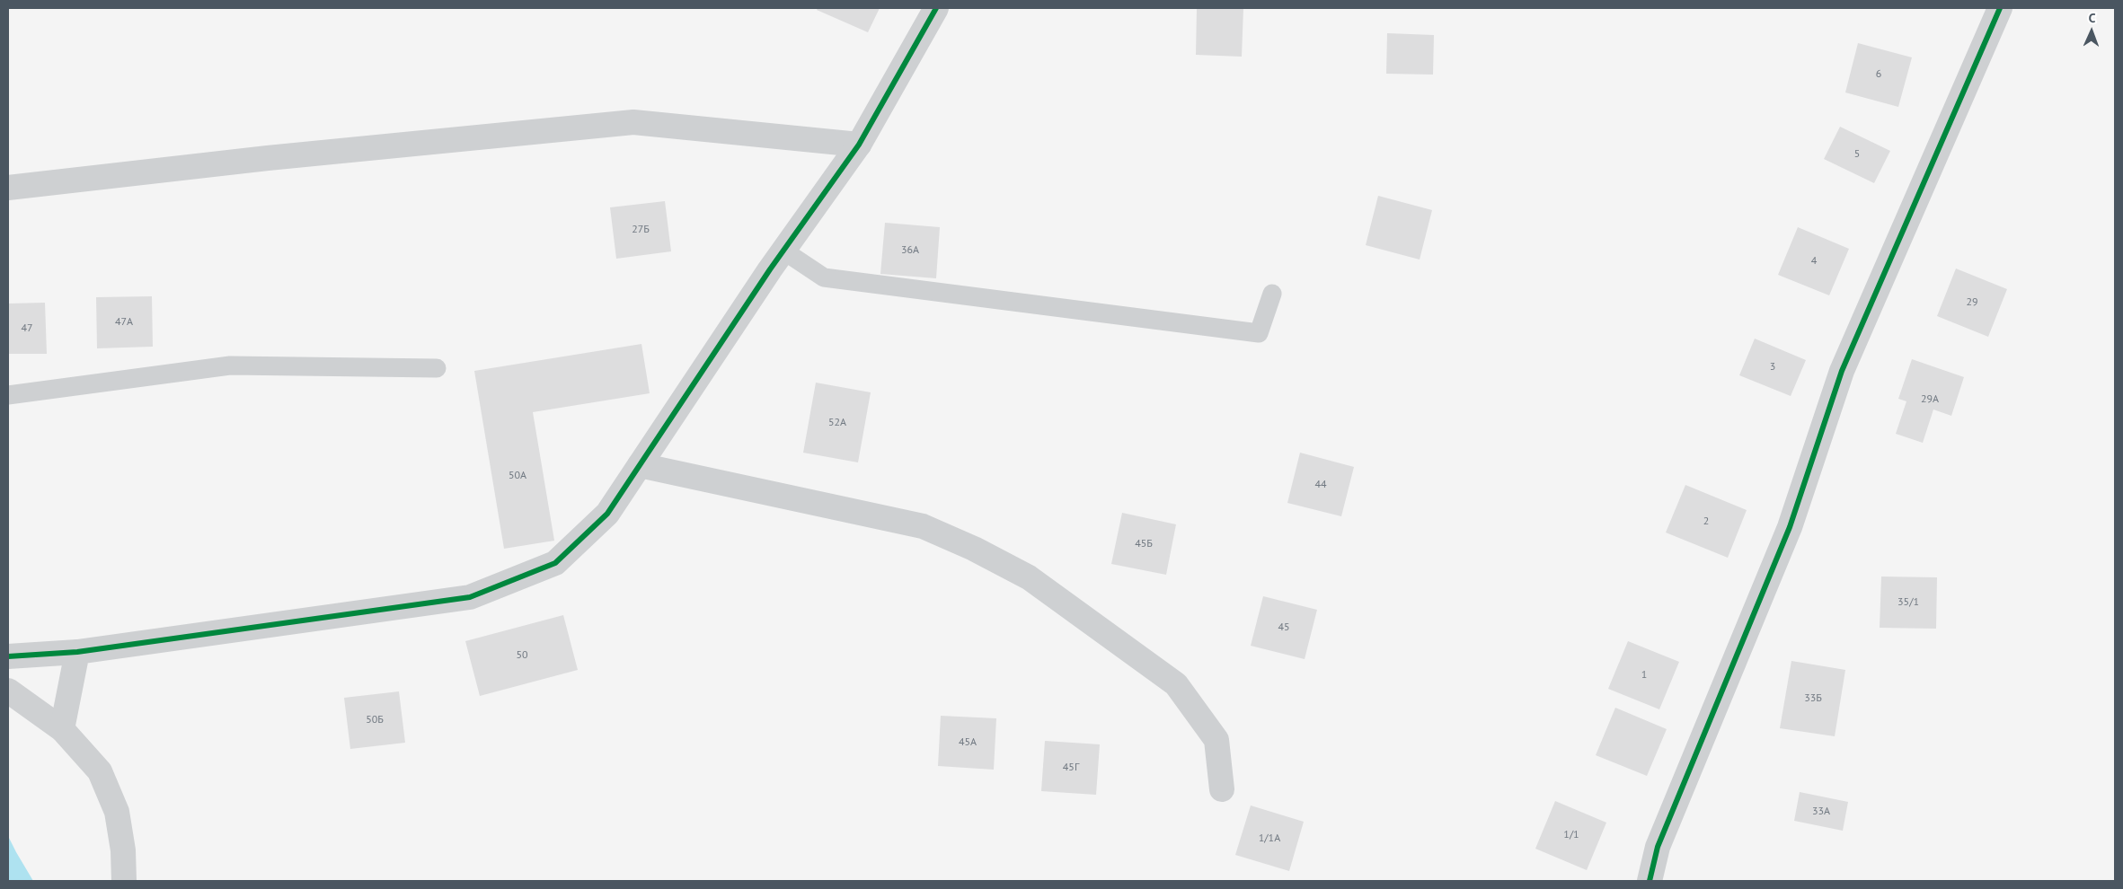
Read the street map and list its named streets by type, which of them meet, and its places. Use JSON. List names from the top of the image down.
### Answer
{
  "house_numbers": [
    "6",
    "5",
    "27Б",
    "36А",
    "4",
    "29",
    "47А",
    "47",
    "3",
    "29А",
    "52А",
    "50А",
    "44",
    "2",
    "45Б",
    "35/1",
    "45",
    "50",
    "1",
    "33Б",
    "50Б",
    "45А",
    "45Г",
    "33А",
    "1/1",
    "1/1А"
  ],
  "north": "top"
}
